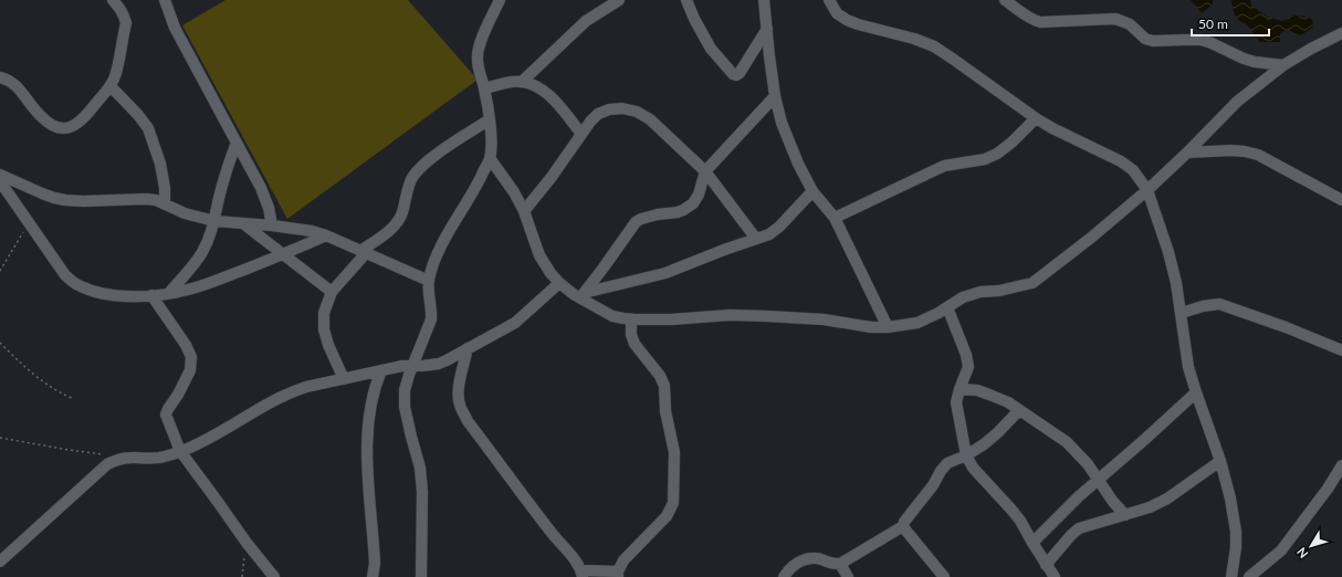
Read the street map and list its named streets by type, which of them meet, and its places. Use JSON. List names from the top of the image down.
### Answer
{
  "scale_bar": "50 m",
  "north": "bottom left"
}
